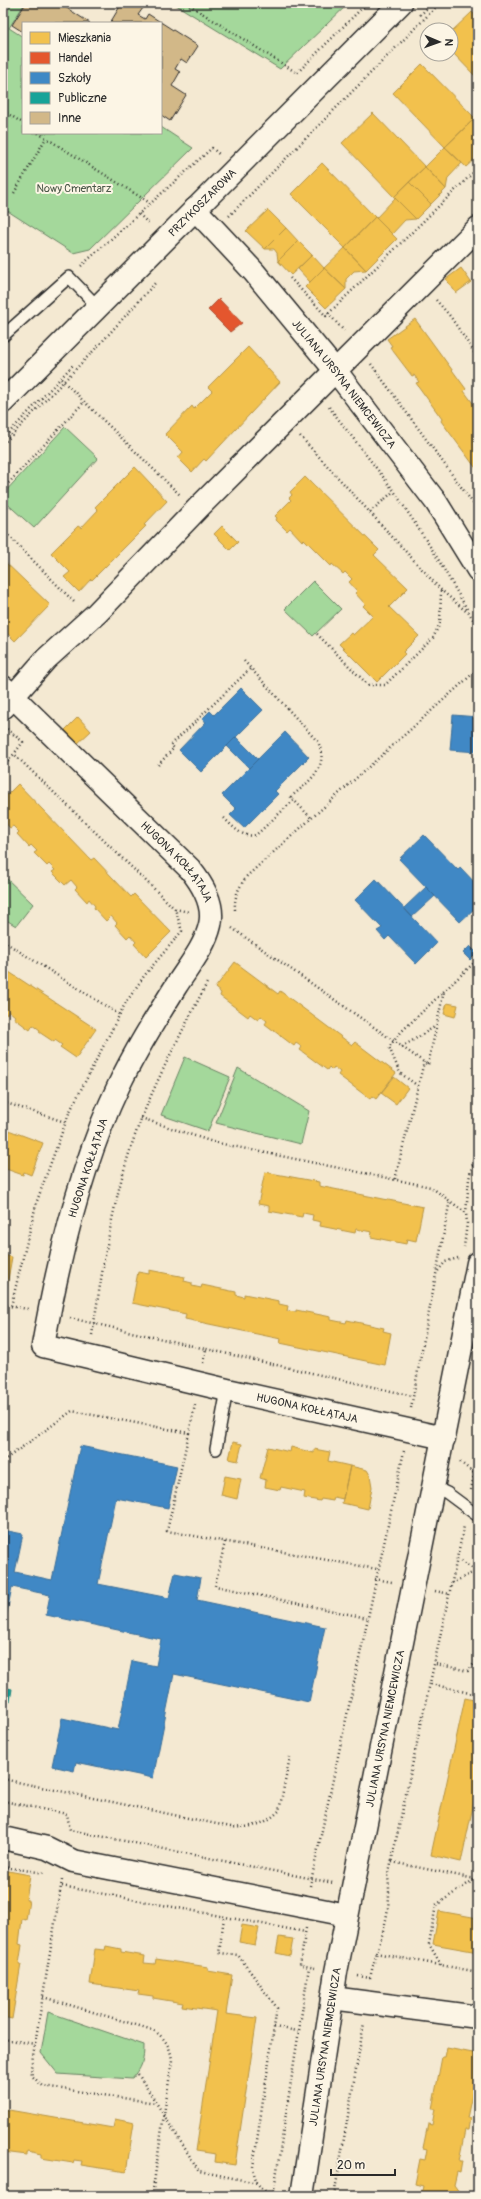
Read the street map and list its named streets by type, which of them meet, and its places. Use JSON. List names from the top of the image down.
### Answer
{
  "streets": {
    "street": ["PRZYKOSZAROWA", "JULIANA URSYNA NIEMCEWICZA", "HUGONA KOŁŁĄTAJA"]
  },
  "crossings": [
    ["PRZYKOSZAROWA", "JULIANA URSYNA NIEMCEWICZA"],
    ["JULIANA URSYNA NIEMCEWICZA", "HUGONA KOŁŁĄTAJA"]
  ],
  "parks": ["Nowy Cmentarz"],
  "legend": [
    "Mieszkania",
    "Handel",
    "Szkoły",
    "Publiczne",
    "Inne"
  ],
  "scale_bar": "20 m",
  "north": "right"
}
